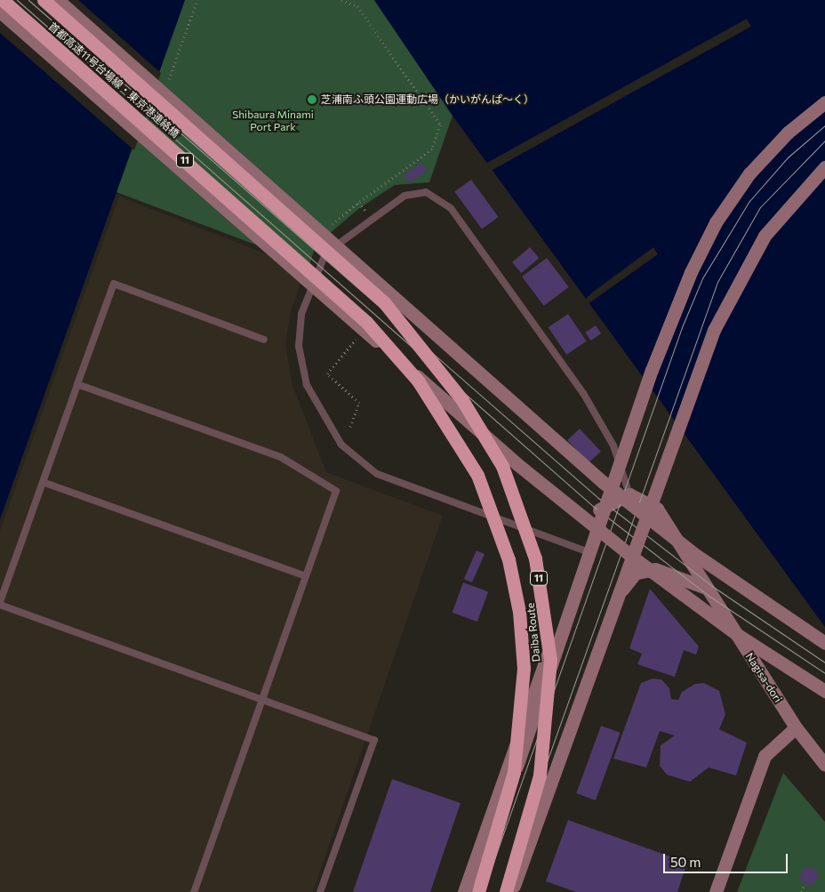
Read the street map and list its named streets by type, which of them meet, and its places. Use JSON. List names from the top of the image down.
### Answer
{
  "streets": {
    "highway": ["首都高速11号台場線・東京港連絡橋", "11", "Daiba Route"],
    "street": ["Nagisa-dori"]
  },
  "crossings": [
    ["首都高速11号台場線・東京港連絡橋", "Daiba Route"]
  ],
  "parks": ["Shibaura Minami Port Park"],
  "places": ["芝浦南ふ頭公園運動広場（かいがんぱ～く）"],
  "scale_bar": "50 m"
}
